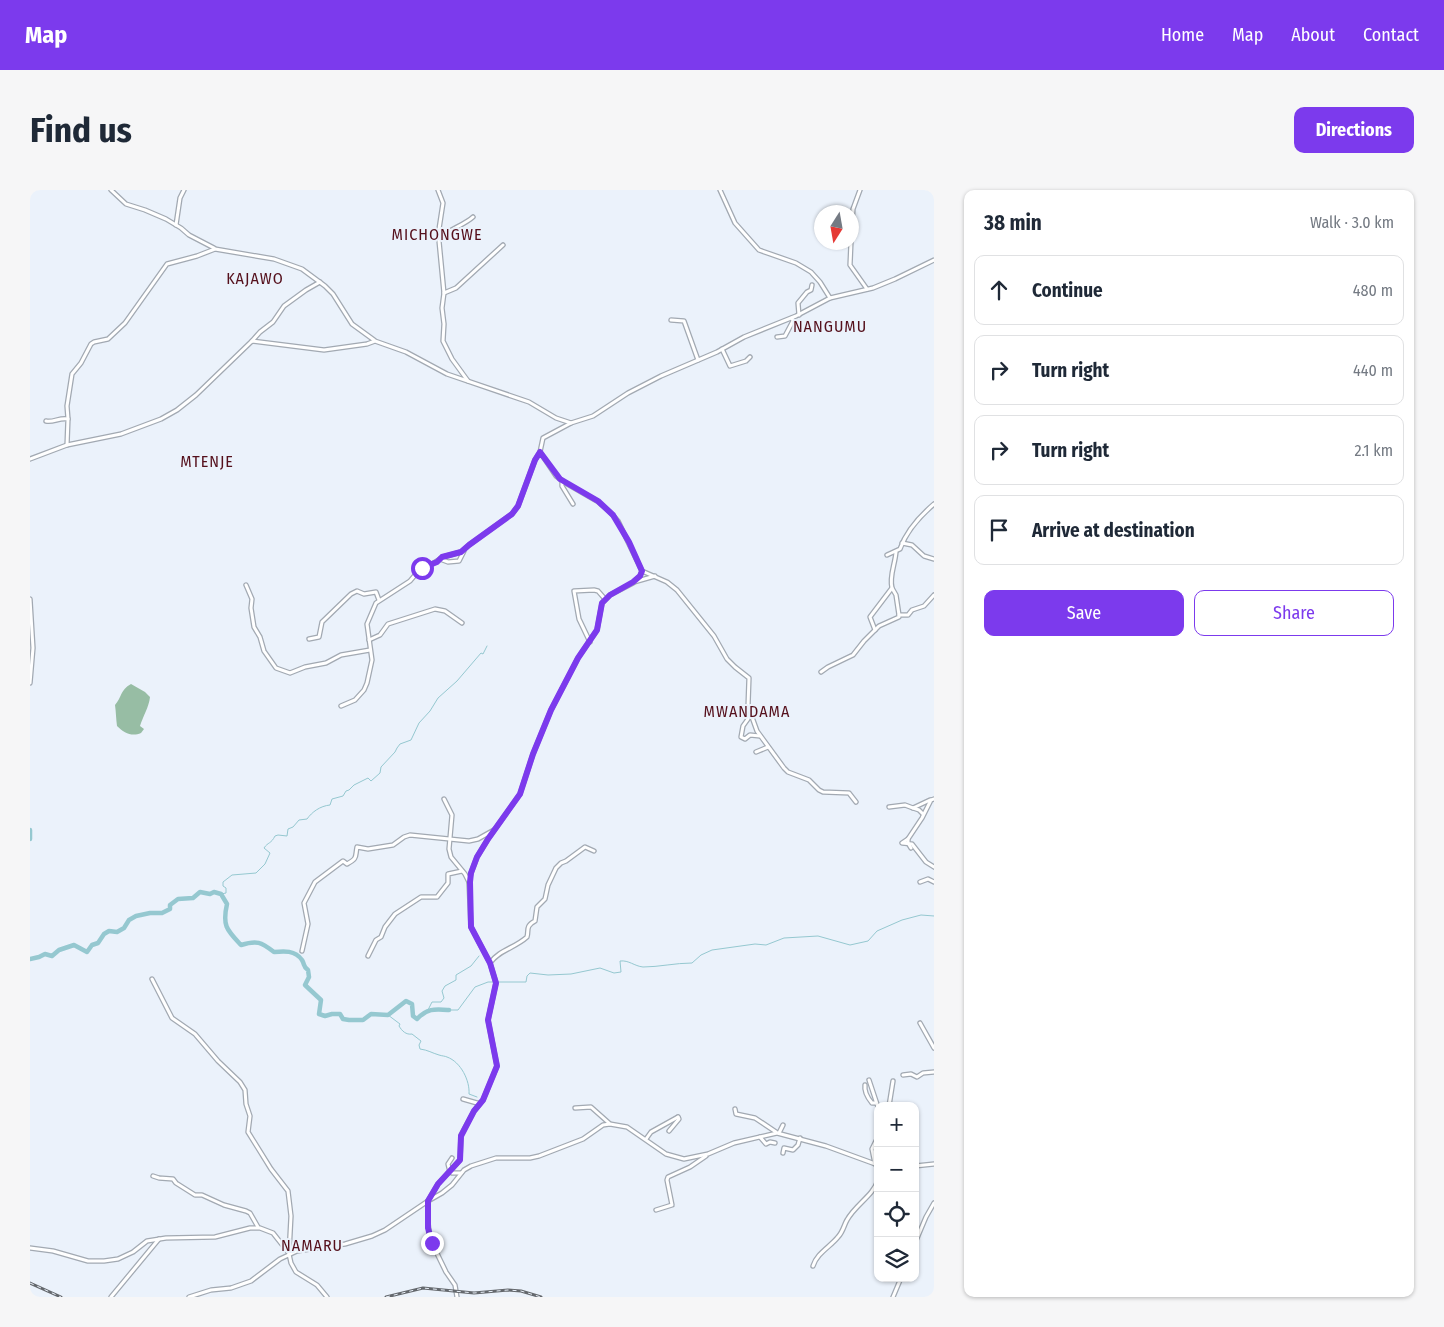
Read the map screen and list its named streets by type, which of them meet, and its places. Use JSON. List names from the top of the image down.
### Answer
{
  "districts": [
    "MICHONGWE",
    "KAJAWO",
    "NANGUMU",
    "MTENJE",
    "MWANDAMA",
    "NAMARU"
  ],
  "north": "bottom",
  "page": {
    "header": "Map",
    "nav": [
      "Home",
      "Map",
      "About",
      "Contact"
    ],
    "buttons": [
      "Directions",
      ["Save", "Share"]
    ],
    "title": "Find us",
    "heading": ["38 min", "Walk · 3.0 km"],
    "list": [
      ["Continue", "480 m"],
      ["Turn right", "440 m"],
      ["Turn right", "2.1 km"],
      "Arrive at destination"
    ],
    "map_buttons": ["+", "−"]
  }
}
